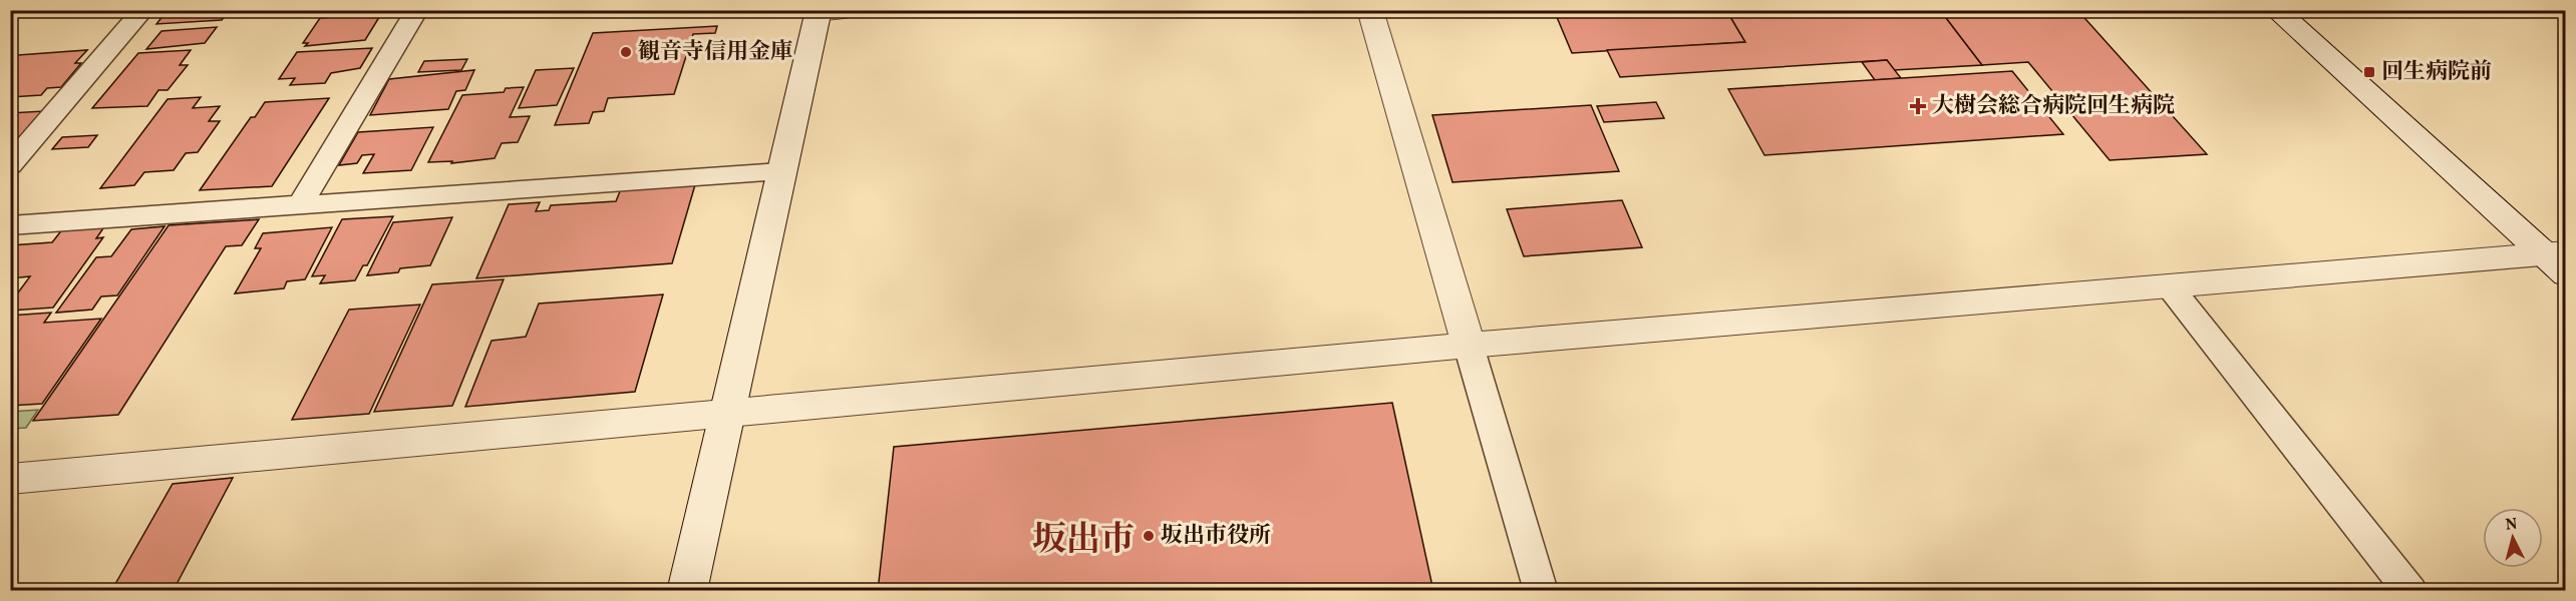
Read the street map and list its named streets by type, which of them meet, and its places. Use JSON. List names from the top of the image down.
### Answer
{
  "districts": ["坂出市"],
  "places": {
    "other": ["観音寺信用金庫", "坂出市役所"],
    "transit": ["回生病院前"],
    "health": ["大樹会総合病院回生病院"]
  },
  "north": "top"
}
